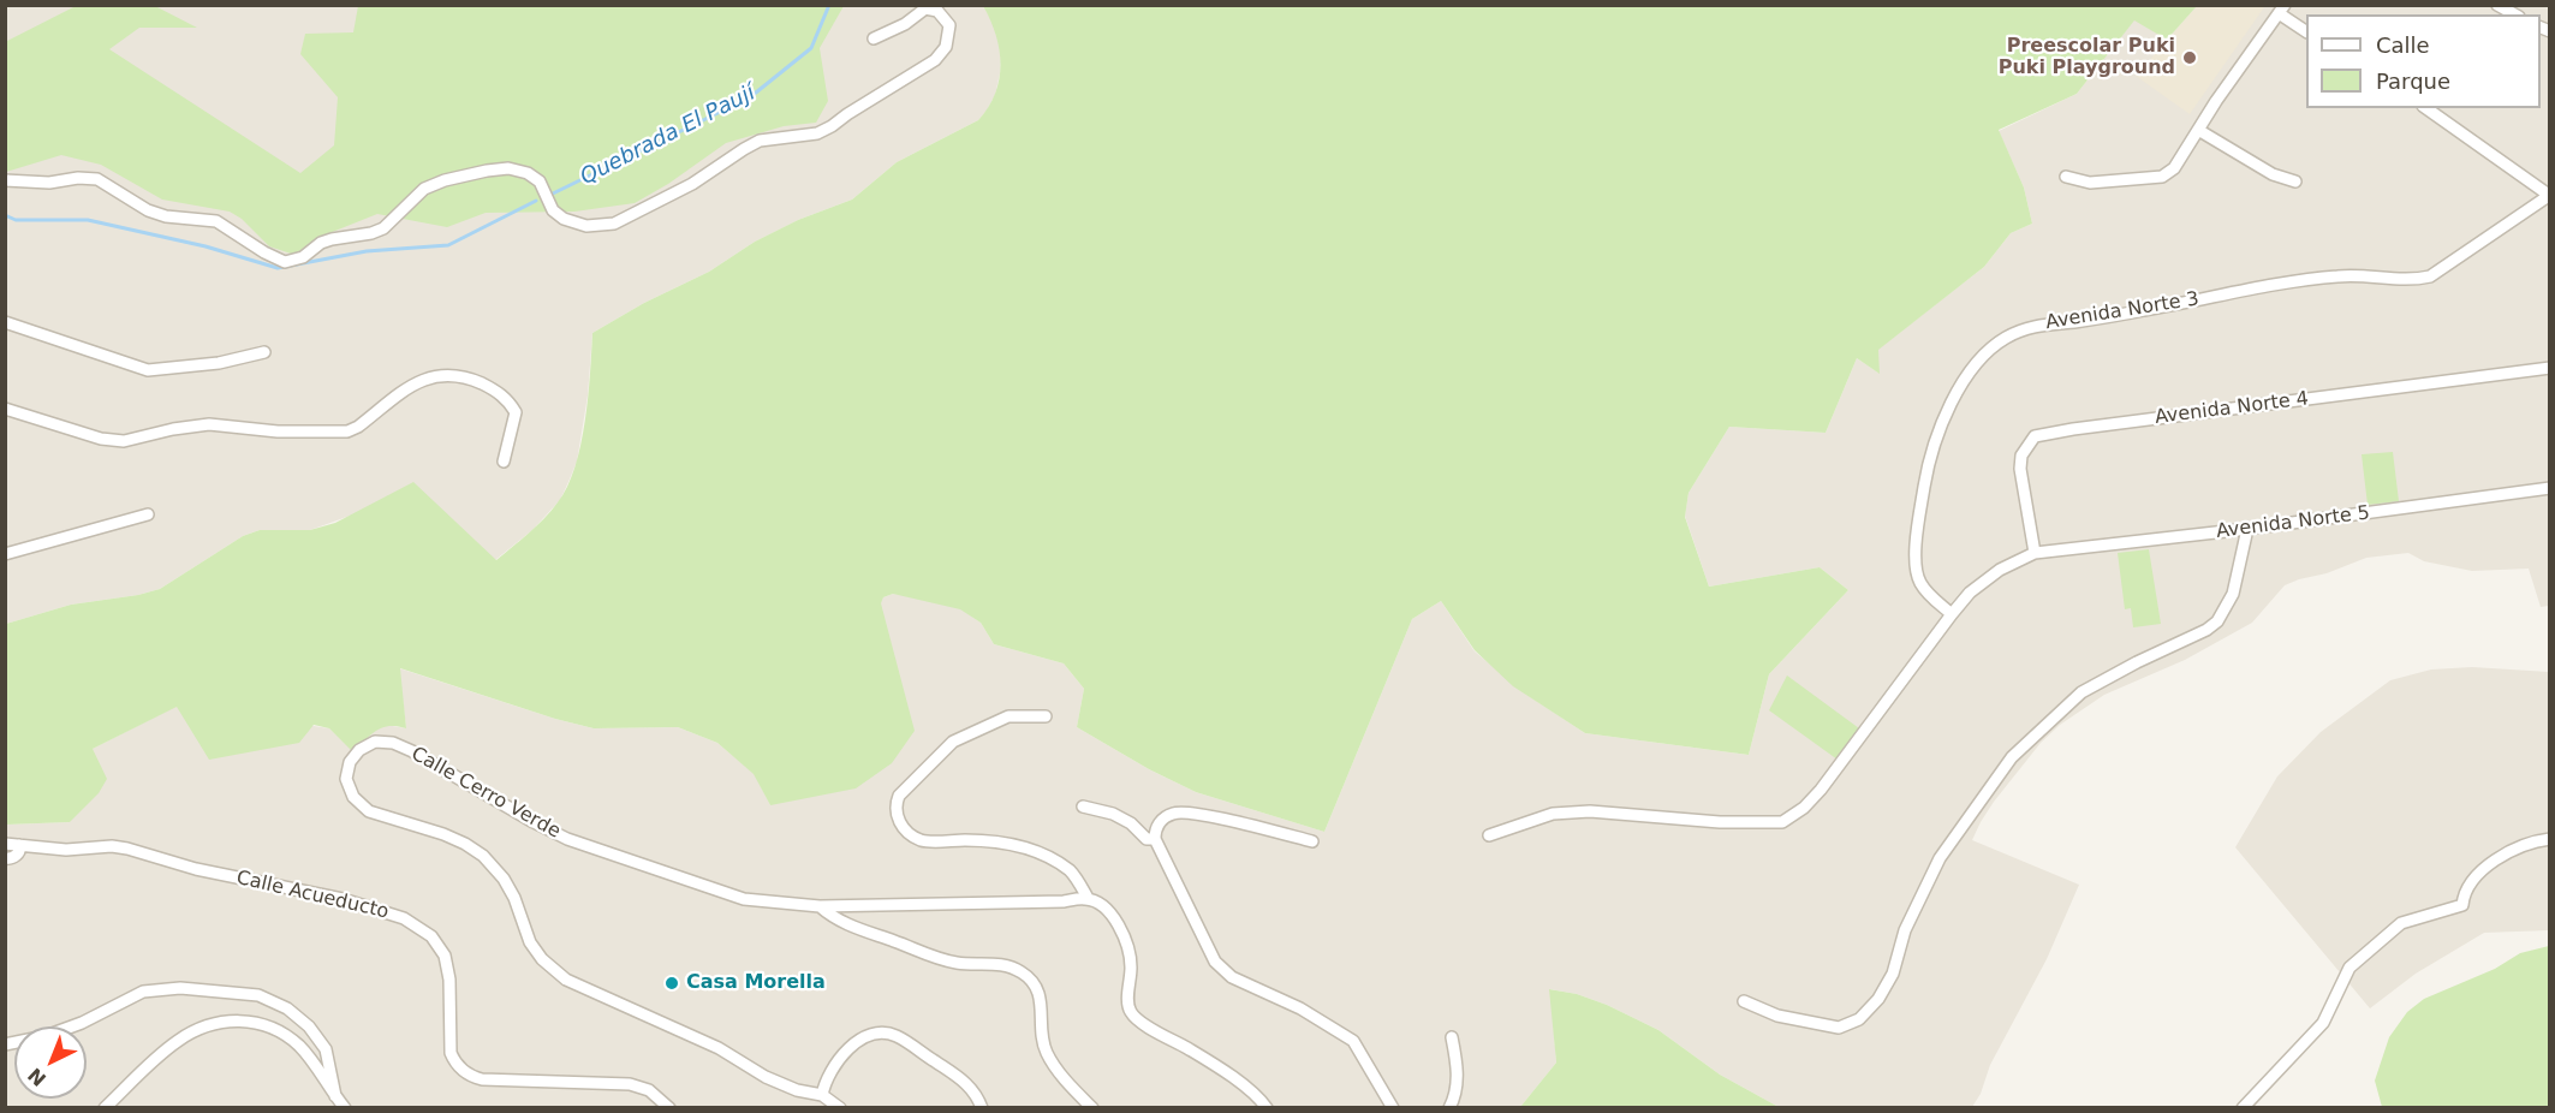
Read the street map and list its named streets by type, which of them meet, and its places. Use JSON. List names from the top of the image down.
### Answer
{
  "streets": {
    "street": [
      "Avenida Norte 3",
      "Avenida Norte 4",
      "Avenida Norte 5",
      "Calle Cerro Verde",
      "Calle Acueducto"
    ]
  },
  "crossings": [
    ["Avenida Norte 4", "Avenida Norte 5"]
  ],
  "water": ["Quebrada El Paují"],
  "places": ["Preescolar Puki Puki Playground", "Casa Morella"],
  "legend": ["Calle", "Parque"],
  "north": "bottom left"
}
